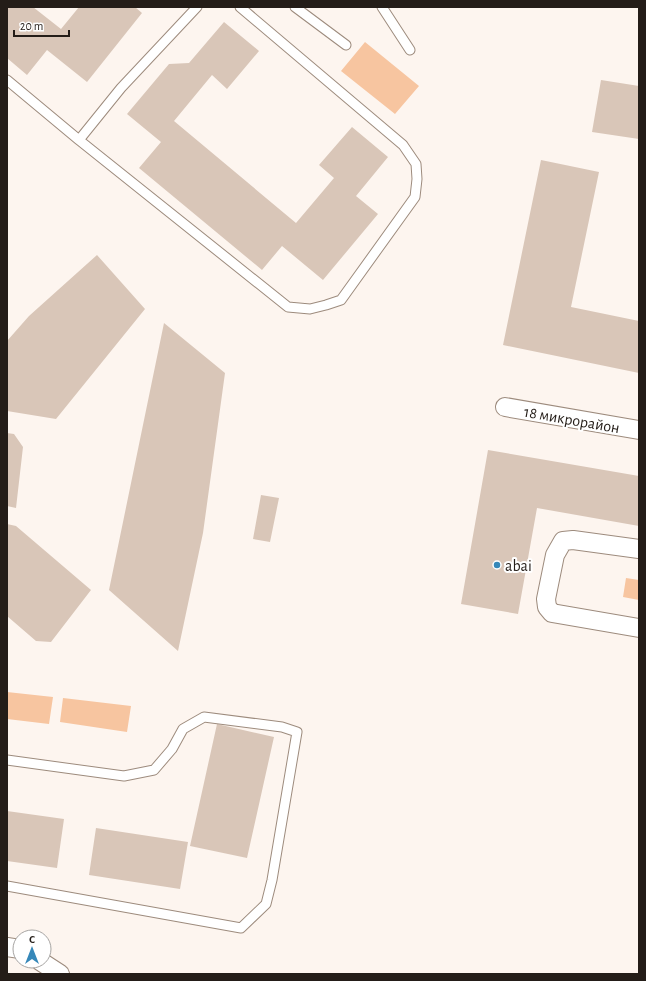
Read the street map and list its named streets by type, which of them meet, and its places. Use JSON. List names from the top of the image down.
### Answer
{
  "streets": {
    "street": ["18 микрорайон"]
  },
  "places": ["abai"],
  "scale_bar": "20 m",
  "north": "top"
}
